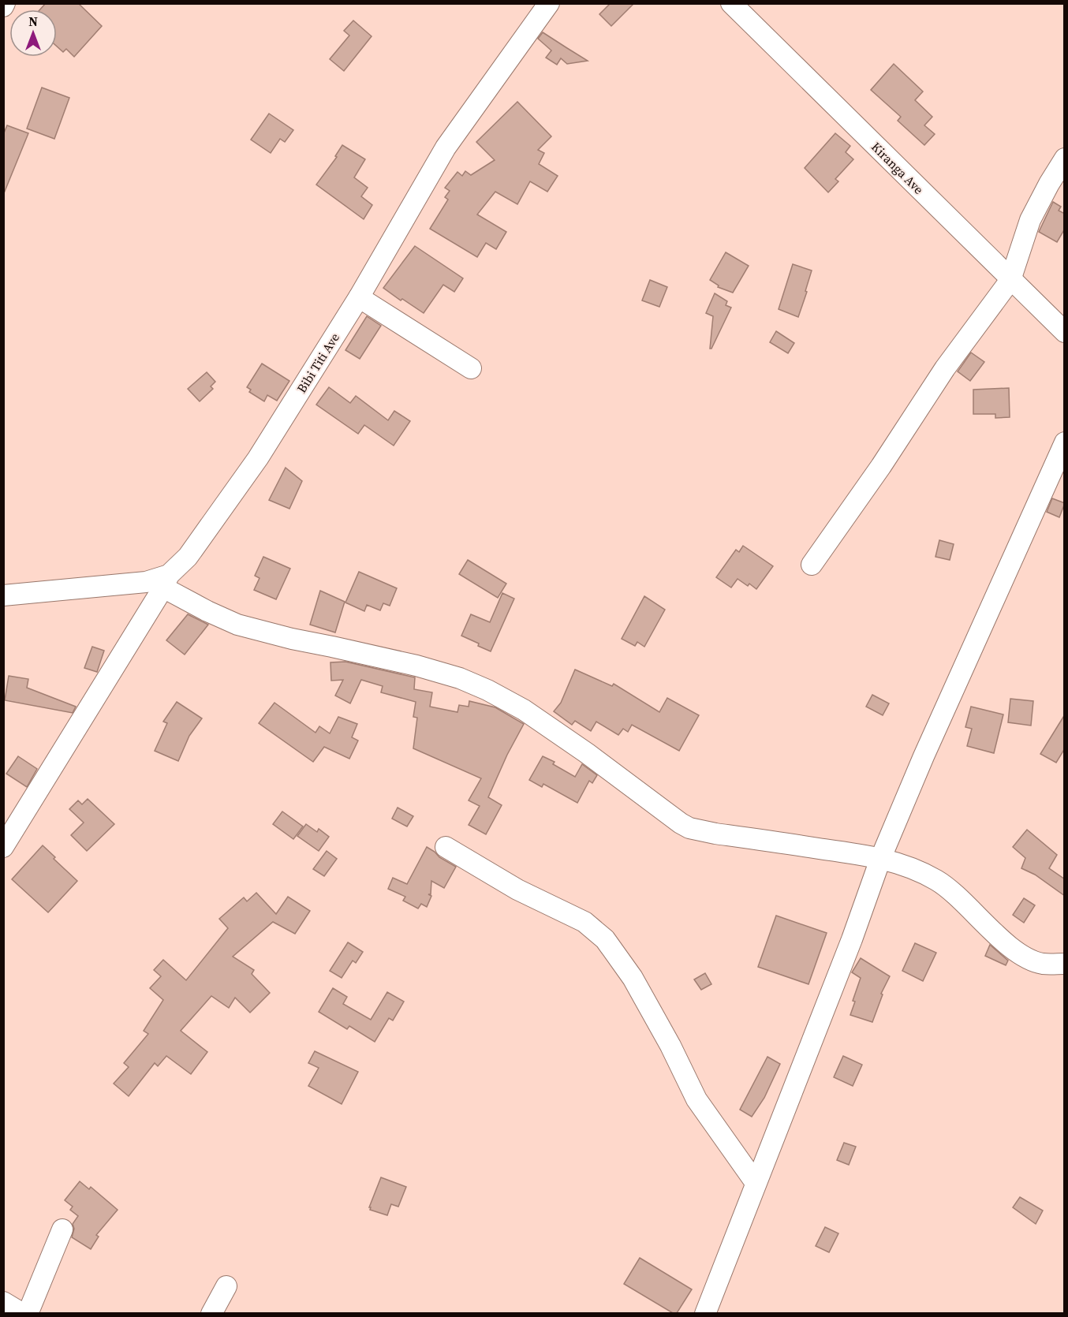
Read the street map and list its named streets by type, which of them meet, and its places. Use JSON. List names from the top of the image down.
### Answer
{
  "streets": {
    "street": ["Kiranga Ave", "Bibi Titi Ave"]
  },
  "north": "top"
}
